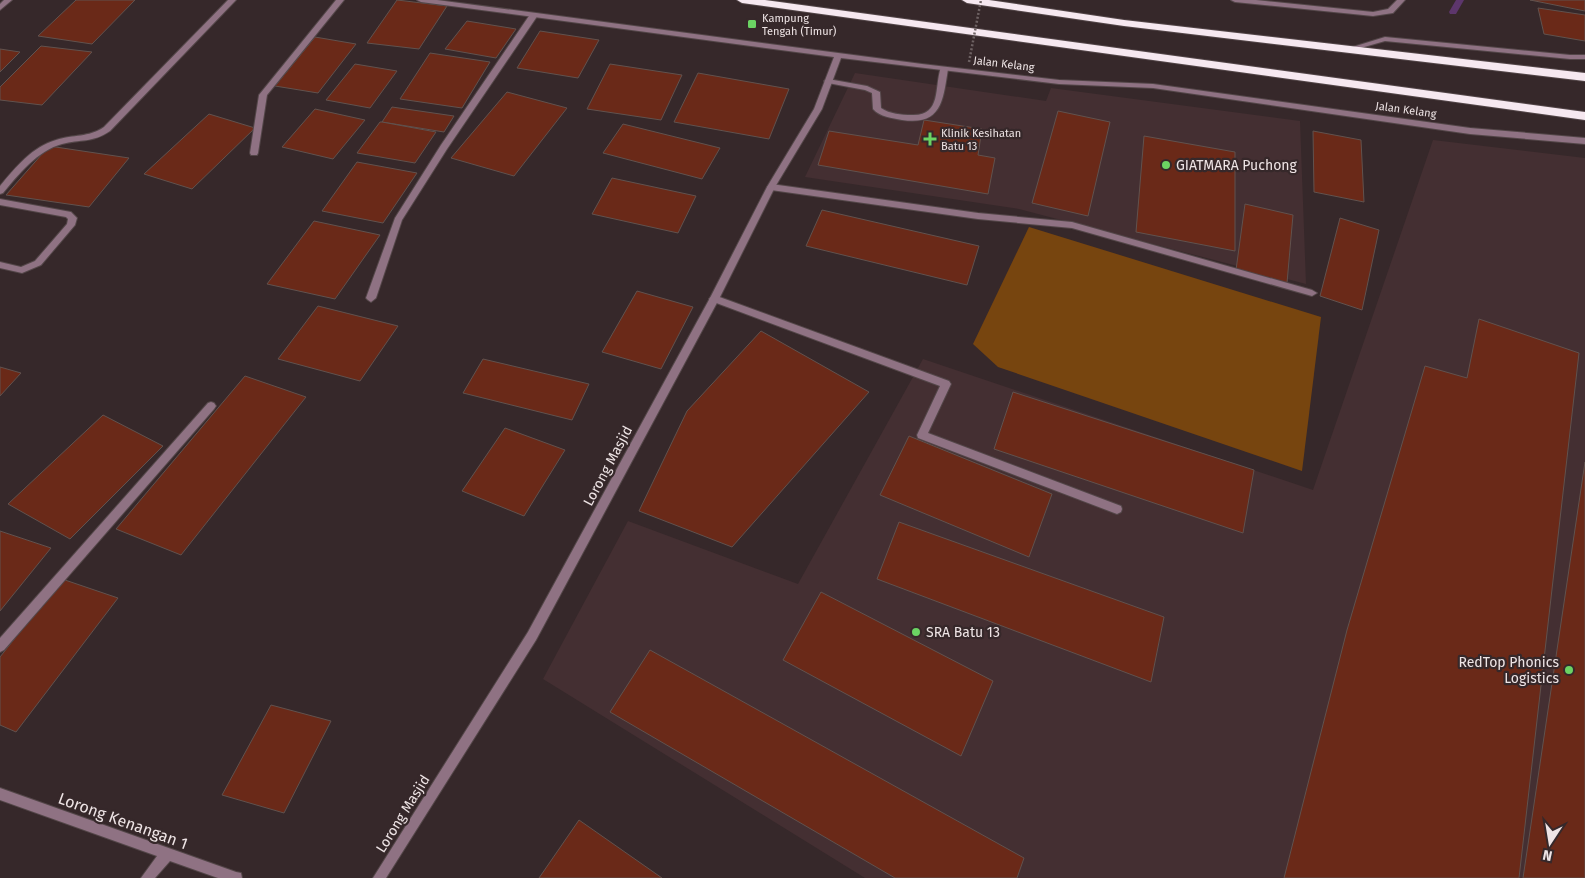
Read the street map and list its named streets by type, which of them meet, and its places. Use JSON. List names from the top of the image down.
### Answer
{
  "streets": {
    "street": ["Jalan Kelang", "Lorong Masjid", "Lorong Kenangan 1"]
  },
  "crossings": [
    ["Jalan Kelang", "Lorong Masjid"]
  ],
  "places": {
    "transit": ["Kampung Tengah (Timur)"],
    "health": ["Klinik Kesihatan Batu 13"],
    "other": ["GIATMARA Puchong", "SRA Batu 13", "RedTop Phonics Logistics"]
  },
  "north": "bottom"
}
